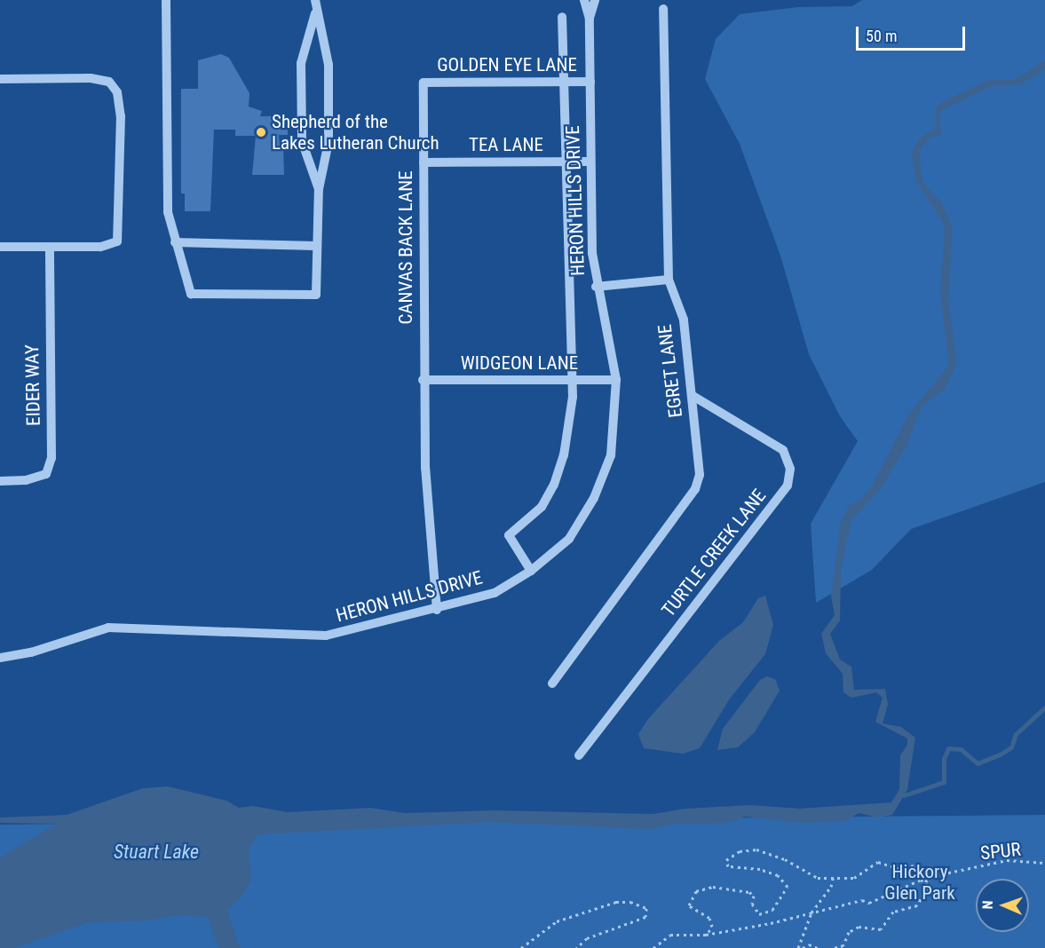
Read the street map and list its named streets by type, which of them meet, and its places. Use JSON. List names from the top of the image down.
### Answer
{
  "streets": {
    "street": [
      "GOLDEN EYE LANE",
      "TEA LANE",
      "HERON HILLS DRIVE",
      "CANVAS BACK LANE",
      "WIDGEON LANE",
      "EGRET LANE",
      "EIDER WAY",
      "TURTLE CREEK LANE"
    ],
    "path": ["SPUR"]
  },
  "crossings": [
    ["GOLDEN EYE LANE", "HERON HILLS DRIVE"],
    ["GOLDEN EYE LANE", "CANVAS BACK LANE"],
    ["TEA LANE", "HERON HILLS DRIVE"],
    ["TEA LANE", "CANVAS BACK LANE"],
    ["HERON HILLS DRIVE", "CANVAS BACK LANE"],
    ["HERON HILLS DRIVE", "WIDGEON LANE"],
    ["CANVAS BACK LANE", "WIDGEON LANE"],
    ["EGRET LANE", "TURTLE CREEK LANE"]
  ],
  "water": ["Stuart Lake"],
  "parks": ["Hickory Glen Park"],
  "places": ["Shepherd of the Lakes Lutheran Church"],
  "scale_bar": "50 m",
  "north": "left"
}
